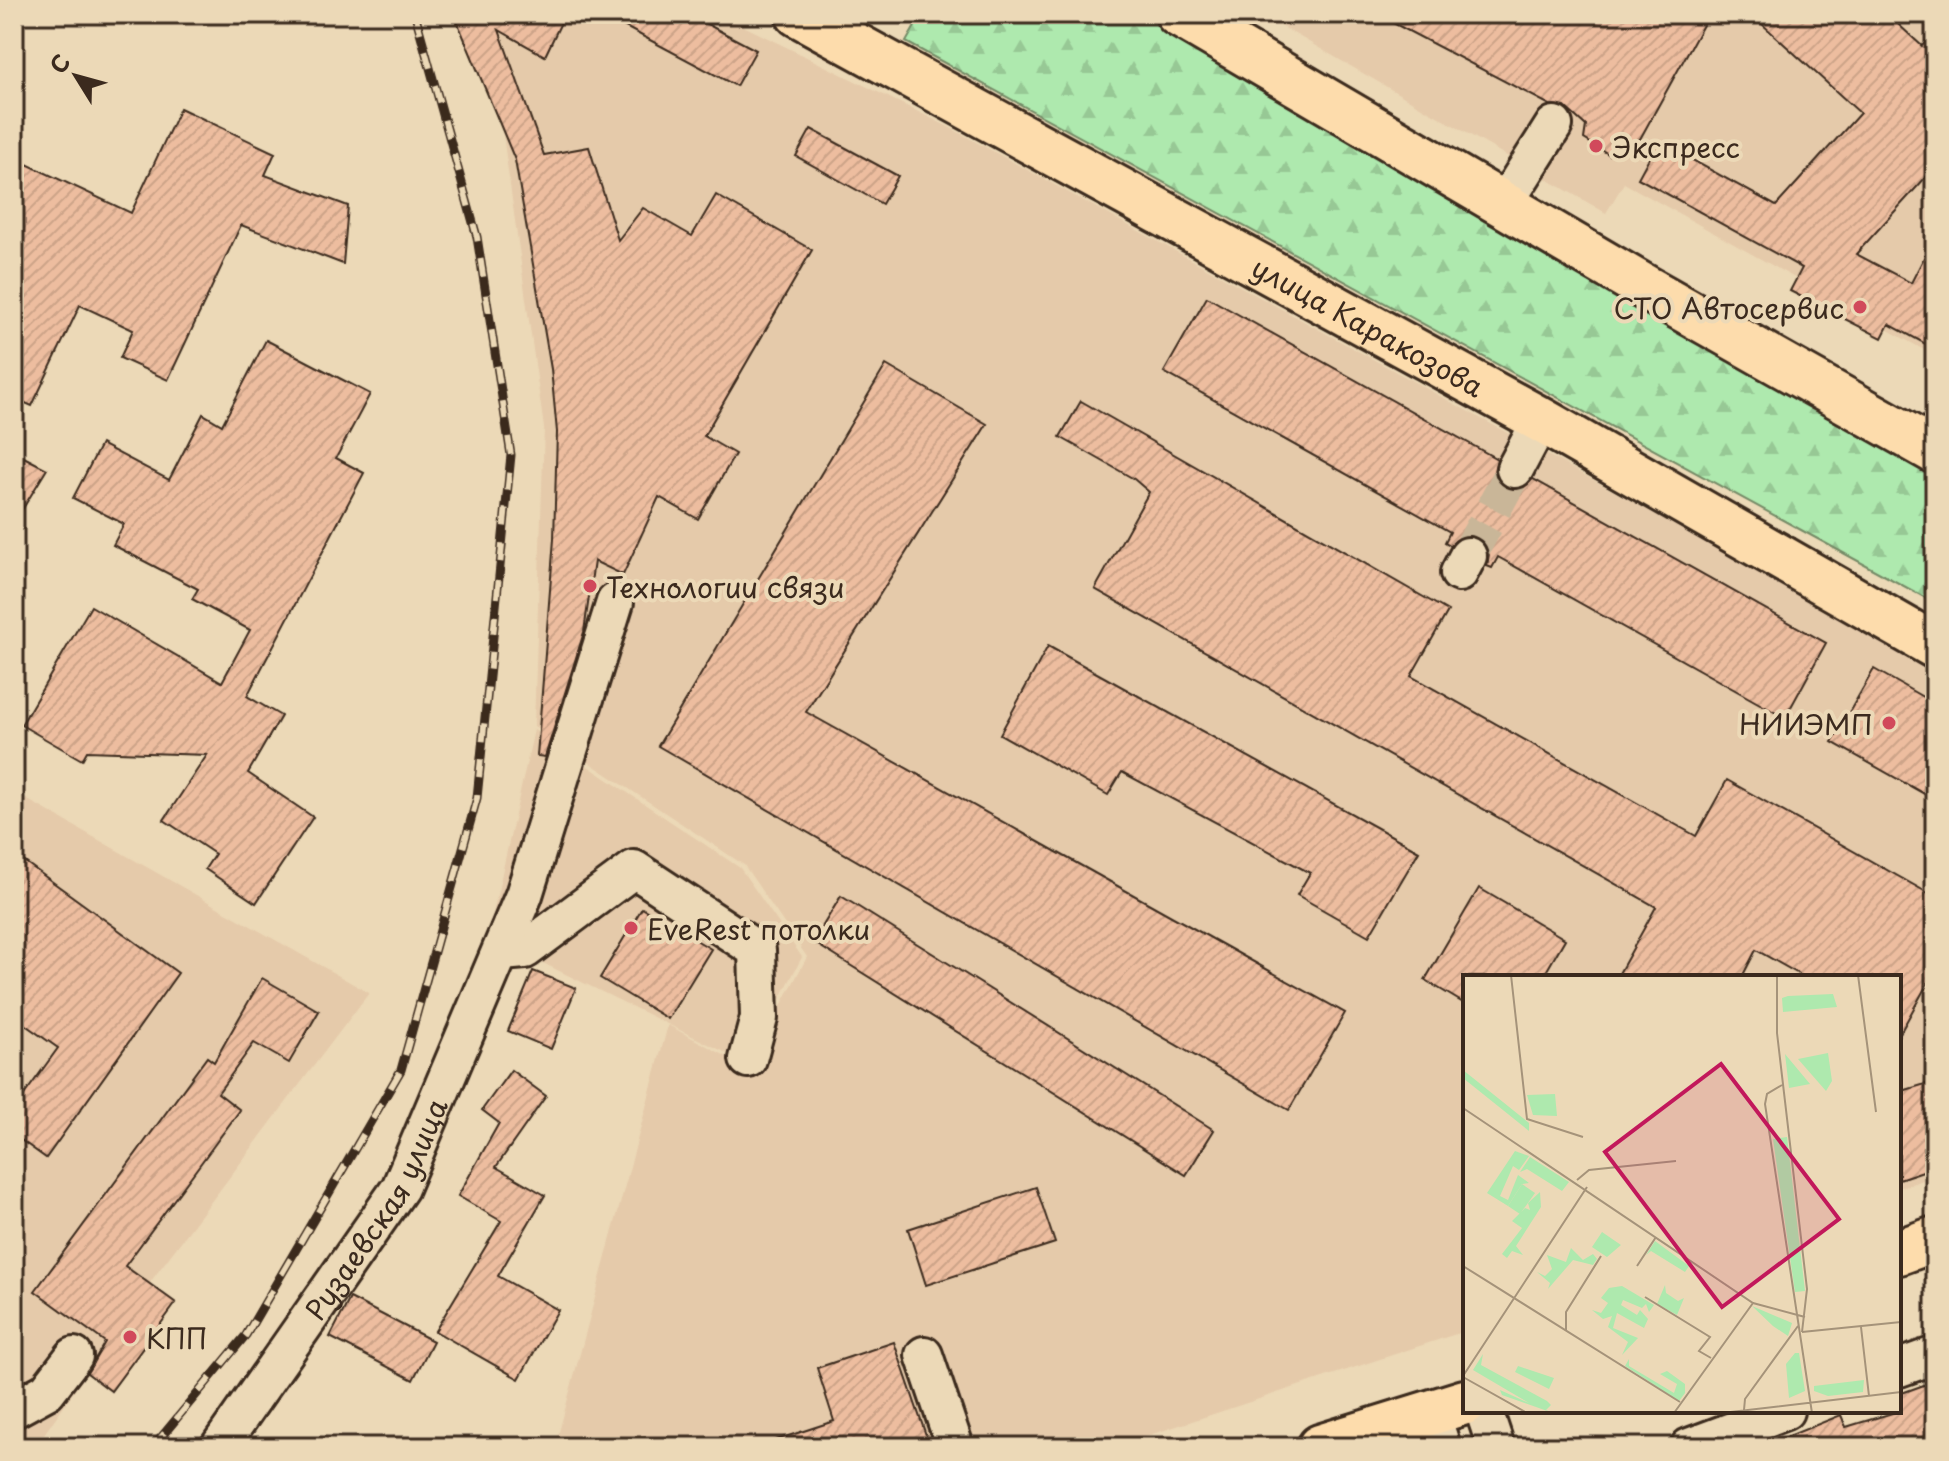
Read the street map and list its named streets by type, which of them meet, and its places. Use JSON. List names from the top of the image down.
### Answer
{
  "streets": {
    "main road": ["улица Каракозова"],
    "street": ["Рузаевская улица"]
  },
  "places": [
    "Экспресс",
    "СТО Автосервис",
    "Технологии связи",
    "НИИЭМП",
    "EveRest потолки",
    "КПП"
  ],
  "north": "top left"
}
